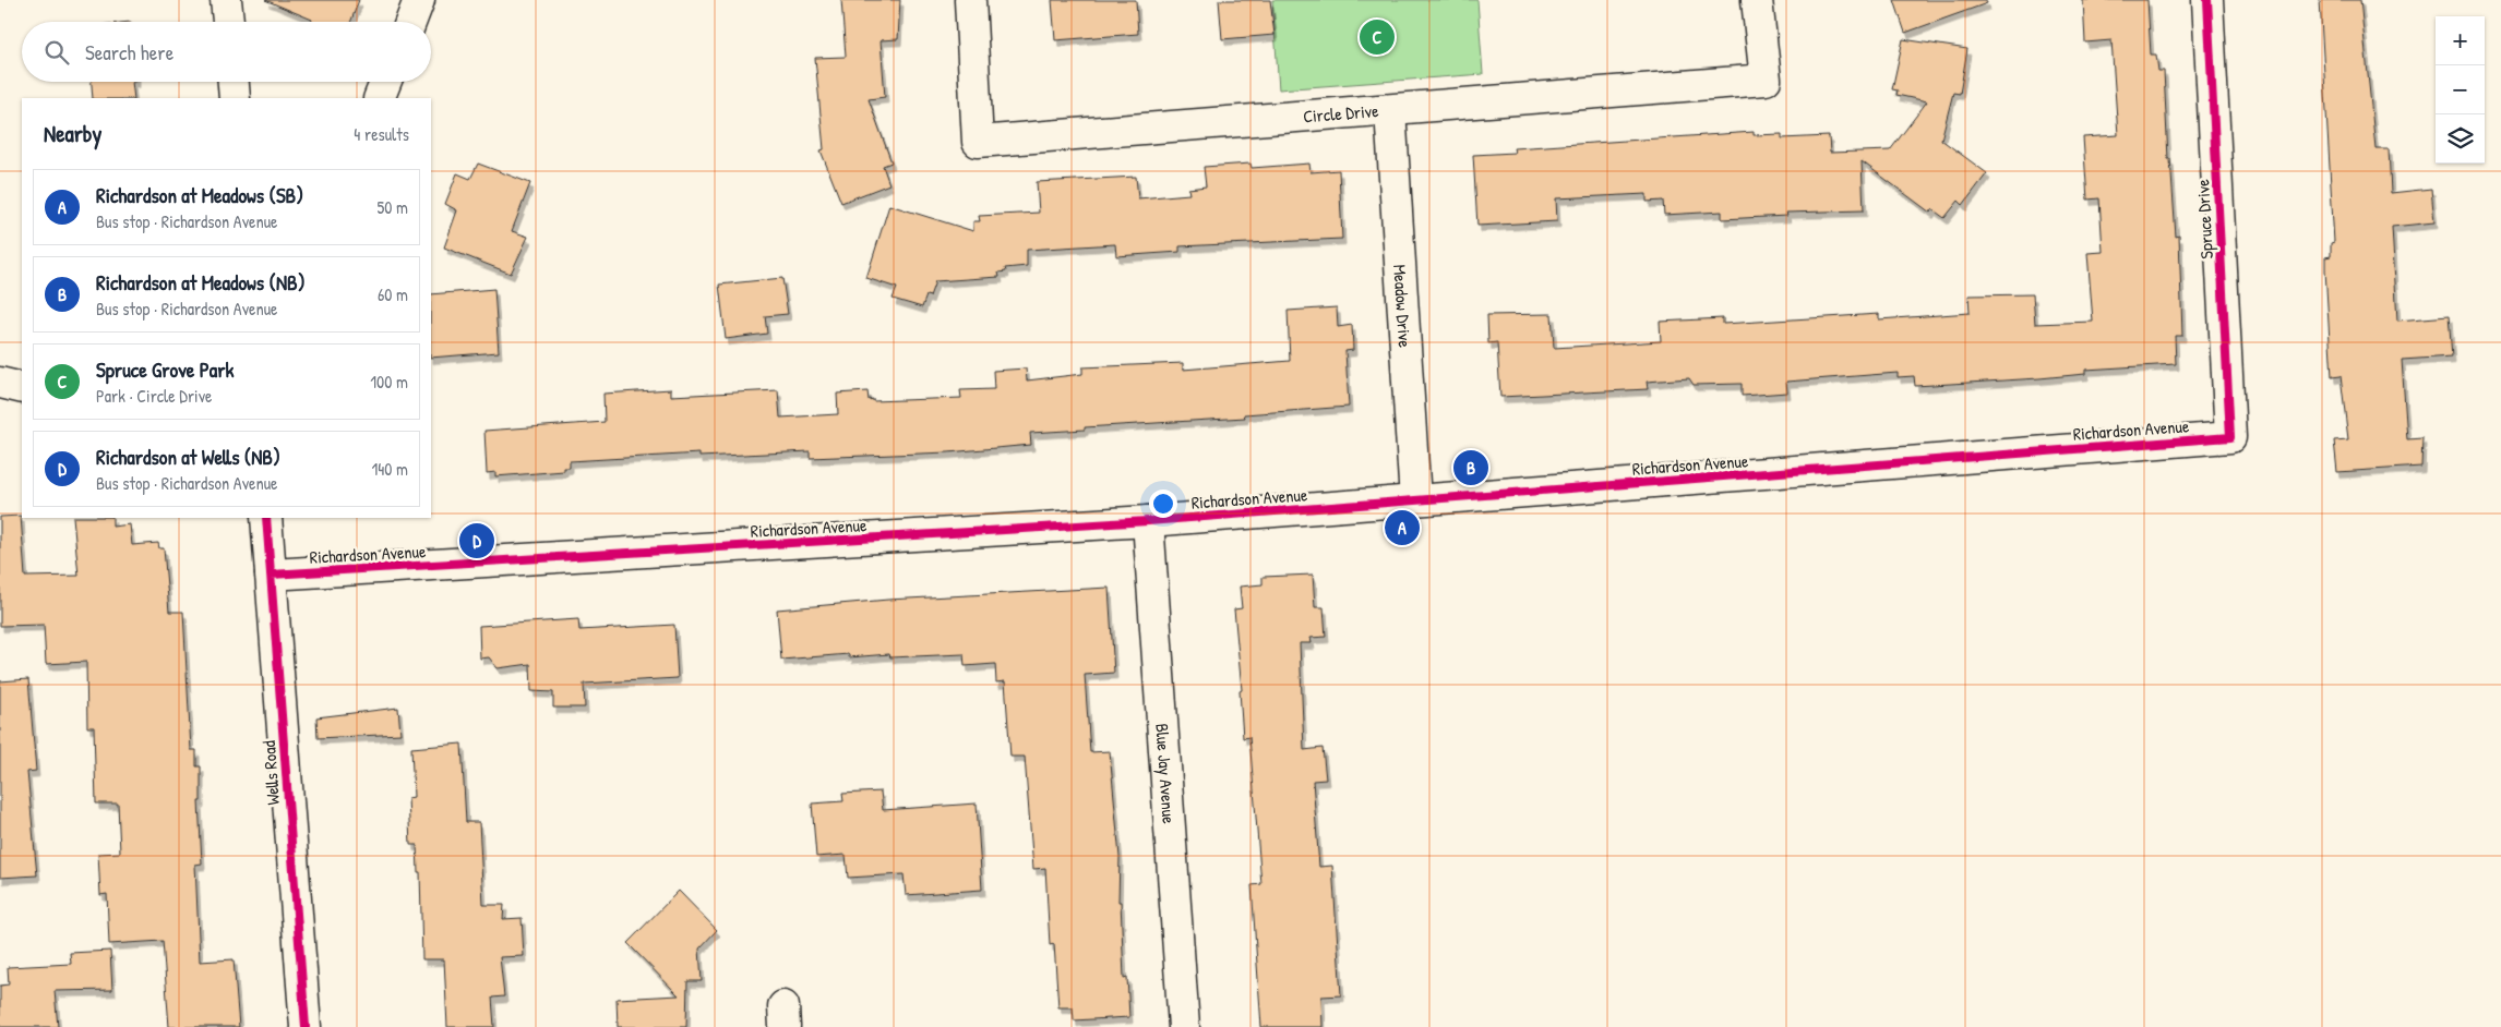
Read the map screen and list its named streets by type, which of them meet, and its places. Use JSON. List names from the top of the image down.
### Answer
{
  "streets": {
    "street": [
      "Circle Drive",
      "Spruce Drive",
      "Meadow Drive",
      "Richardson Avenue",
      "Wells Road",
      "Blue Jay Avenue"
    ]
  },
  "crossings": [
    ["Circle Drive", "Meadow Drive"],
    ["Spruce Drive", "Richardson Avenue"],
    ["Meadow Drive", "Richardson Avenue"],
    ["Richardson Avenue", "Wells Road"],
    ["Richardson Avenue", "Blue Jay Avenue"]
  ],
  "page": {
    "map_buttons": ["+", "−"],
    "pins": [
      "C",
      "B",
      "A",
      "D"
    ],
    "search": "Search here",
    "heading": ["Nearby", "4 results"],
    "list": [
      {
        "mark": "A",
        "name": "Richardson at Meadows (SB)",
        "note": "Bus stop · Richardson Avenue",
        "value": "50 m"
      },
      {
        "mark": "B",
        "name": "Richardson at Meadows (NB)",
        "note": "Bus stop · Richardson Avenue",
        "value": "60 m"
      },
      {
        "mark": "C",
        "name": "Spruce Grove Park",
        "note": "Park · Circle Drive",
        "value": "100 m"
      },
      {
        "mark": "D",
        "name": "Richardson at Wells (NB)",
        "note": "Bus stop · Richardson Avenue",
        "value": "140 m"
      }
    ]
  }
}
